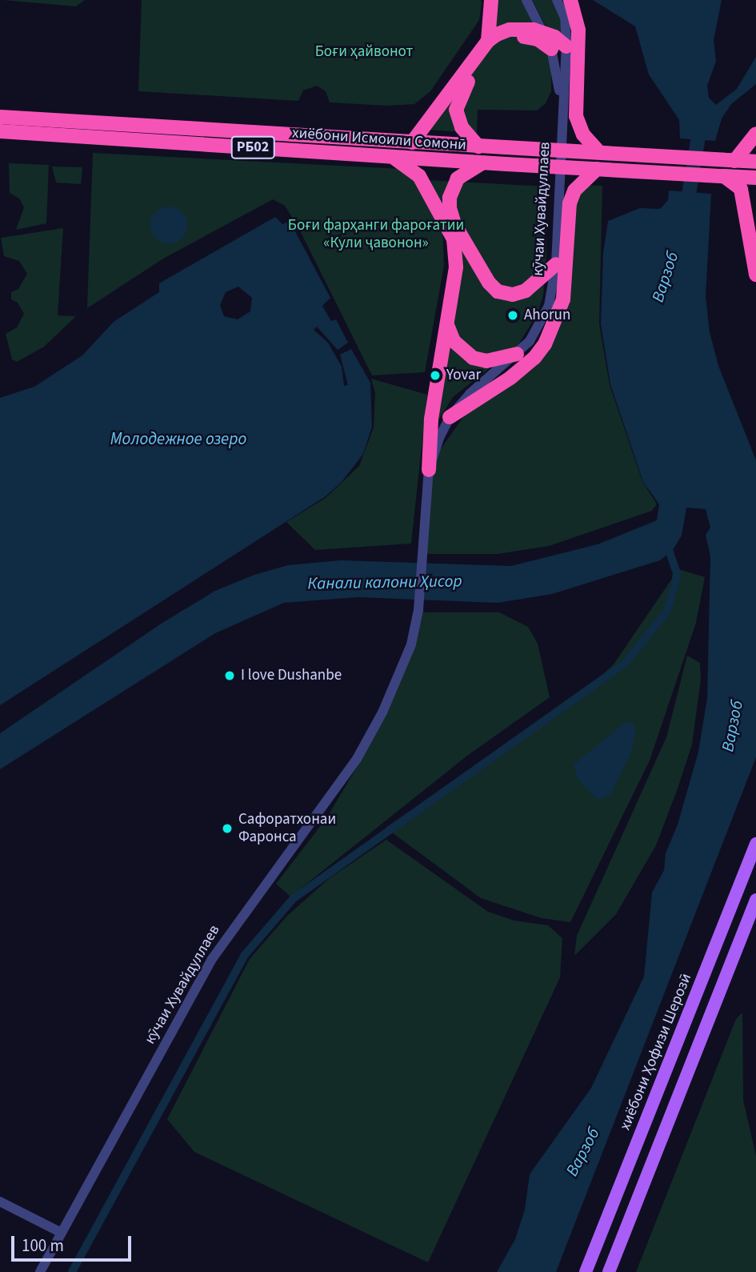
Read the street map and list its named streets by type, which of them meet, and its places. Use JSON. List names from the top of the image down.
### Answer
{
  "streets": {
    "highway": ["хиёбони Исмоили Сомонӣ", "РБ02"],
    "main road": ["хиёбони Ҳофизи Шерозӣ"],
    "street": ["кӯчаи Хувайдуллаев"]
  },
  "water": ["Варзоб", "Молодежное озеро", "Канали калони Ҳисор"],
  "parks": ["Боғи ҳайвонот", "Боғи фарҳанги фароғатии «Кули ҷавонон»"],
  "places": [
    "Ahorun",
    "Yovar",
    "I love Dushanbe",
    "Сафоратхонаи Фаронса"
  ],
  "scale_bar": "100 m"
}
